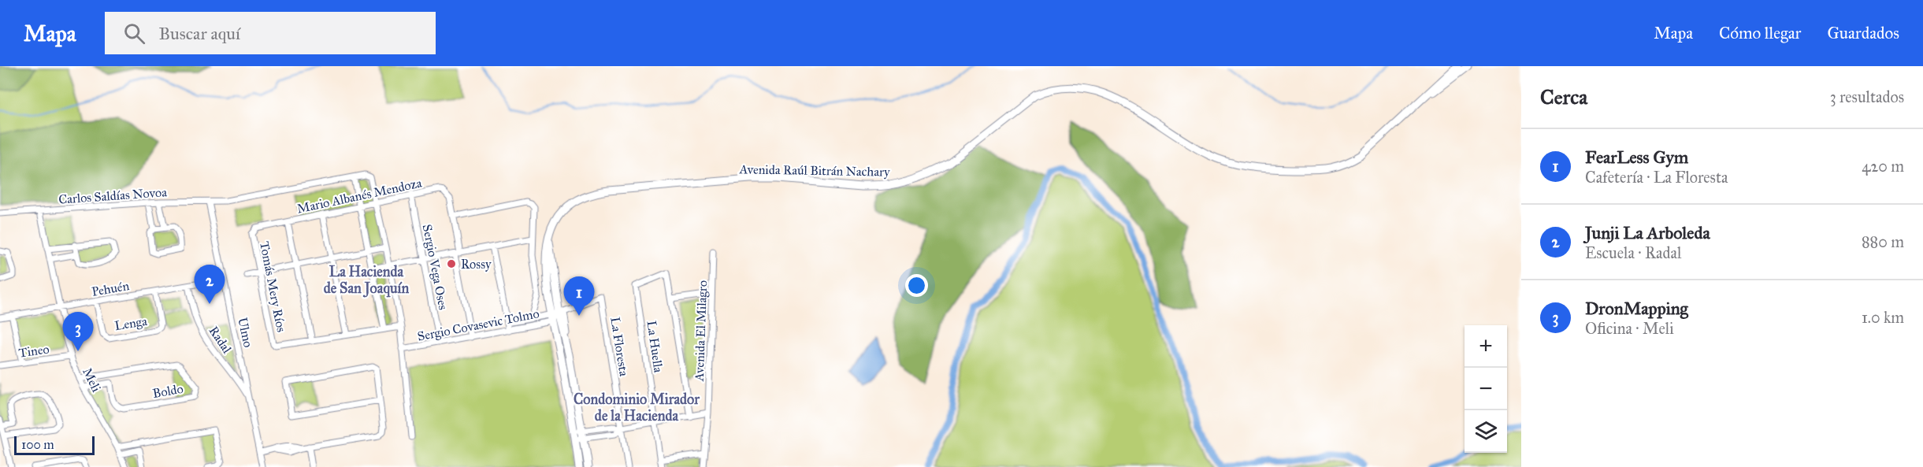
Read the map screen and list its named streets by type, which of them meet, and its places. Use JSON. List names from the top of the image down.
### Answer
{
  "streets": {
    "main road": ["Avenida Raúl Bitrán Nachary"],
    "street": [
      "Carlos Saldías Novoa",
      "Mario Albanés Mendoza",
      "Sergio Vega Oses",
      "Tomás Mery Ríos",
      "Pehuén",
      "Lenga",
      "Sergio Covasevic Tolmo",
      "Avenida El Milagro",
      "Ulmo",
      "Radal",
      "La Floresta",
      "La Huella",
      "Tineo",
      "Meli",
      "Boldo"
    ]
  },
  "crossings": [
    ["Avenida Raúl Bitrán Nachary", "Sergio Covasevic Tolmo"],
    ["Avenida Raúl Bitrán Nachary", "La Floresta"],
    ["Carlos Saldías Novoa", "Ulmo"],
    ["Carlos Saldías Novoa", "Meli"],
    ["Mario Albanés Mendoza", "Sergio Vega Oses"],
    ["Mario Albanés Mendoza", "Tomás Mery Ríos"],
    ["Mario Albanés Mendoza", "Sergio Covasevic Tolmo"],
    ["Sergio Vega Oses", "Sergio Covasevic Tolmo"],
    ["Tomás Mery Ríos", "Sergio Covasevic Tolmo"],
    ["Pehuén", "Lenga"],
    ["Pehuén", "Ulmo"],
    ["Pehuén", "Radal"],
    ["Pehuén", "Meli"],
    ["Sergio Covasevic Tolmo", "La Floresta"],
    ["Ulmo", "Radal"],
    ["Tineo", "Meli"],
    ["Meli", "Boldo"]
  ],
  "districts": ["La Hacienda de San Joaquín", "Condominio Mirador de la Hacienda"],
  "places": ["Rossy"],
  "scale_bar": "100 m",
  "page": {
    "header": "Mapa",
    "search": "Buscar aquí",
    "nav": ["Mapa", "Cómo llegar", "Guardados"],
    "heading": ["Cerca", "3 resultados"],
    "list": [
      {
        "mark": "1",
        "name": "FearLess Gym",
        "note": "Cafetería · La Floresta",
        "value": "420 m"
      },
      {
        "mark": "2",
        "name": "Junji La Arboleda",
        "note": "Escuela · Radal",
        "value": "880 m"
      },
      {
        "mark": "3",
        "name": "DronMapping",
        "note": "Oficina · Meli",
        "value": "1.0 km"
      }
    ],
    "pins": ["2", "1", "3"],
    "map_buttons": ["+", "−"],
    "scale": "100 m"
  }
}
